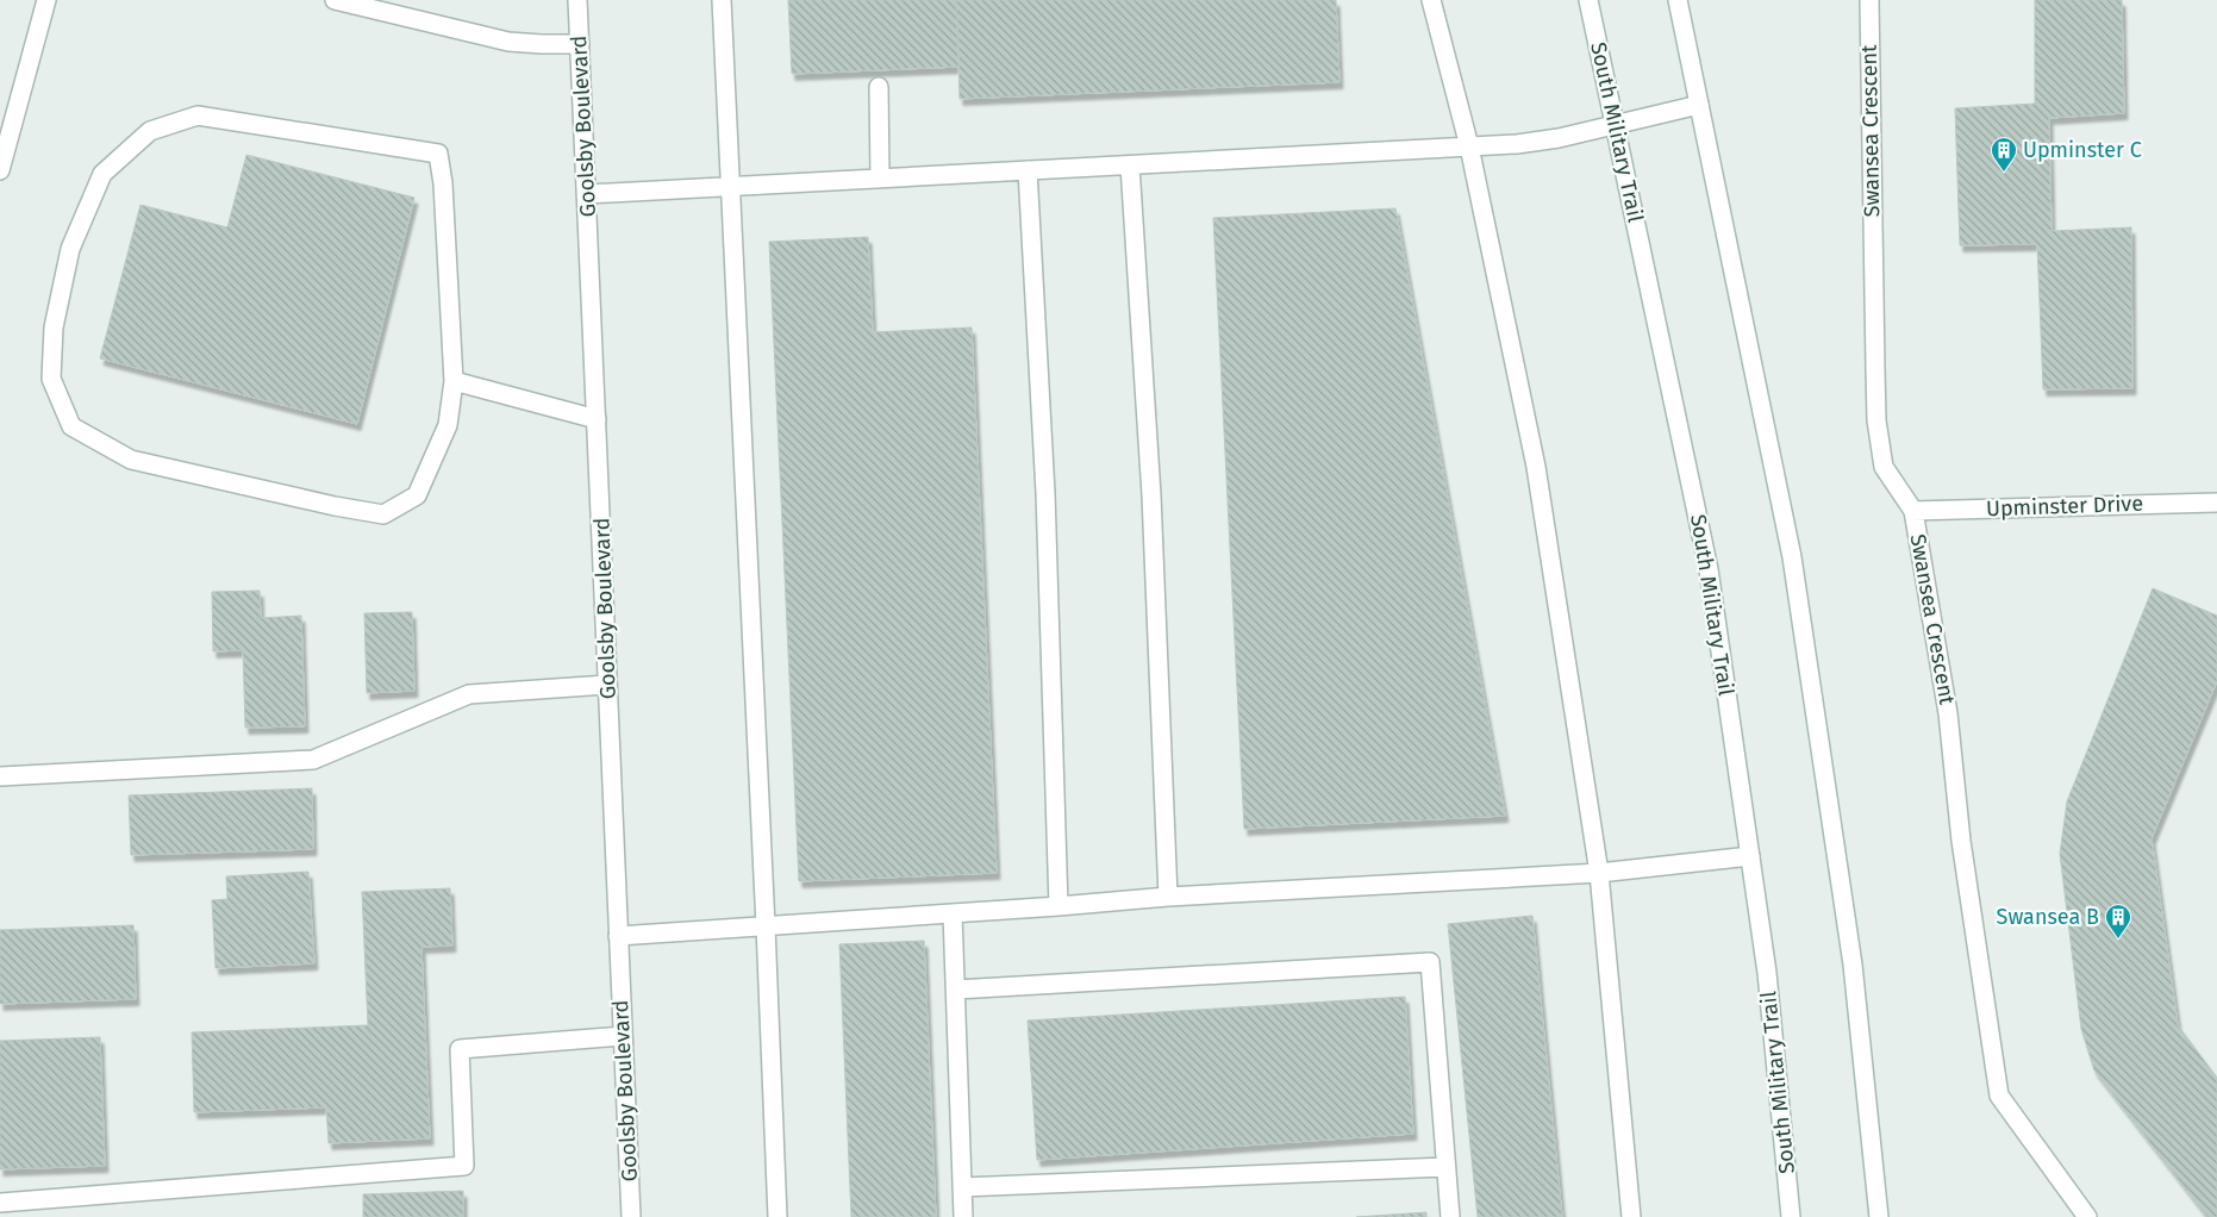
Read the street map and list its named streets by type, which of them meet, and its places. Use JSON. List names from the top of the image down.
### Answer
{
  "streets": {
    "street": [
      "Goolsby Boulevard",
      "Swansea Crescent",
      "South Military Trail",
      "Upminster Drive"
    ]
  },
  "crossings": [
    ["Swansea Crescent", "Upminster Drive"]
  ],
  "places": {
    "building": ["Upminster C", "Swansea B"]
  }
}
